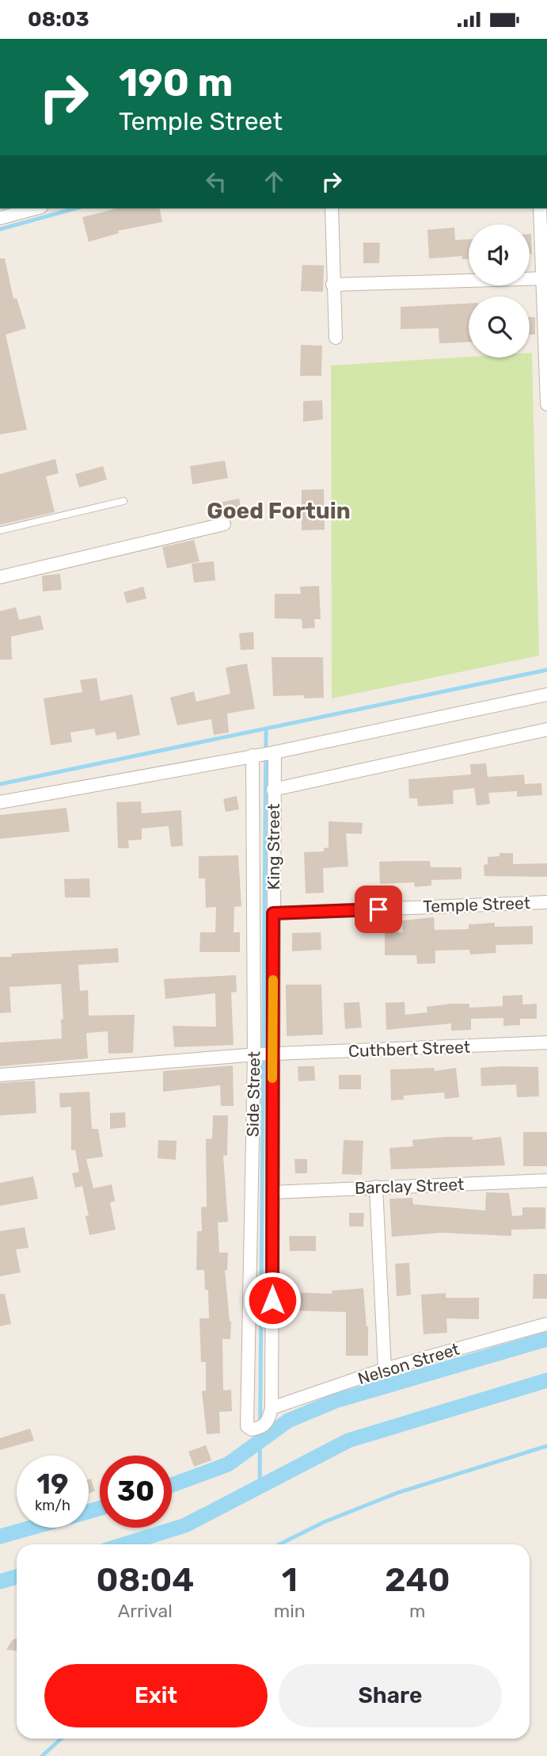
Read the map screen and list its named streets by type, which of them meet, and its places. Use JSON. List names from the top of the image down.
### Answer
{
  "streets": {
    "street": [
      "King Street",
      "Temple Street",
      "Cuthbert Street",
      "Side Street",
      "Barclay Street",
      "Nelson Street"
    ]
  },
  "crossings": [
    ["King Street", "Temple Street"],
    ["King Street", "Cuthbert Street"],
    ["King Street", "Side Street"],
    ["King Street", "Barclay Street"],
    ["King Street", "Nelson Street"],
    ["Cuthbert Street", "Side Street"],
    ["Side Street", "Nelson Street"]
  ],
  "districts": ["Goed Fortuin"],
  "page": {
    "status": "08:03",
    "turn": ["190 m", "Temple Street"],
    "speed": "19 km/h",
    "limit": "30",
    "eta": [
      "08:04",
      "Arrival",
      "1",
      "min",
      "240",
      "m"
    ],
    "buttons": ["Exit", "Share"]
  }
}
